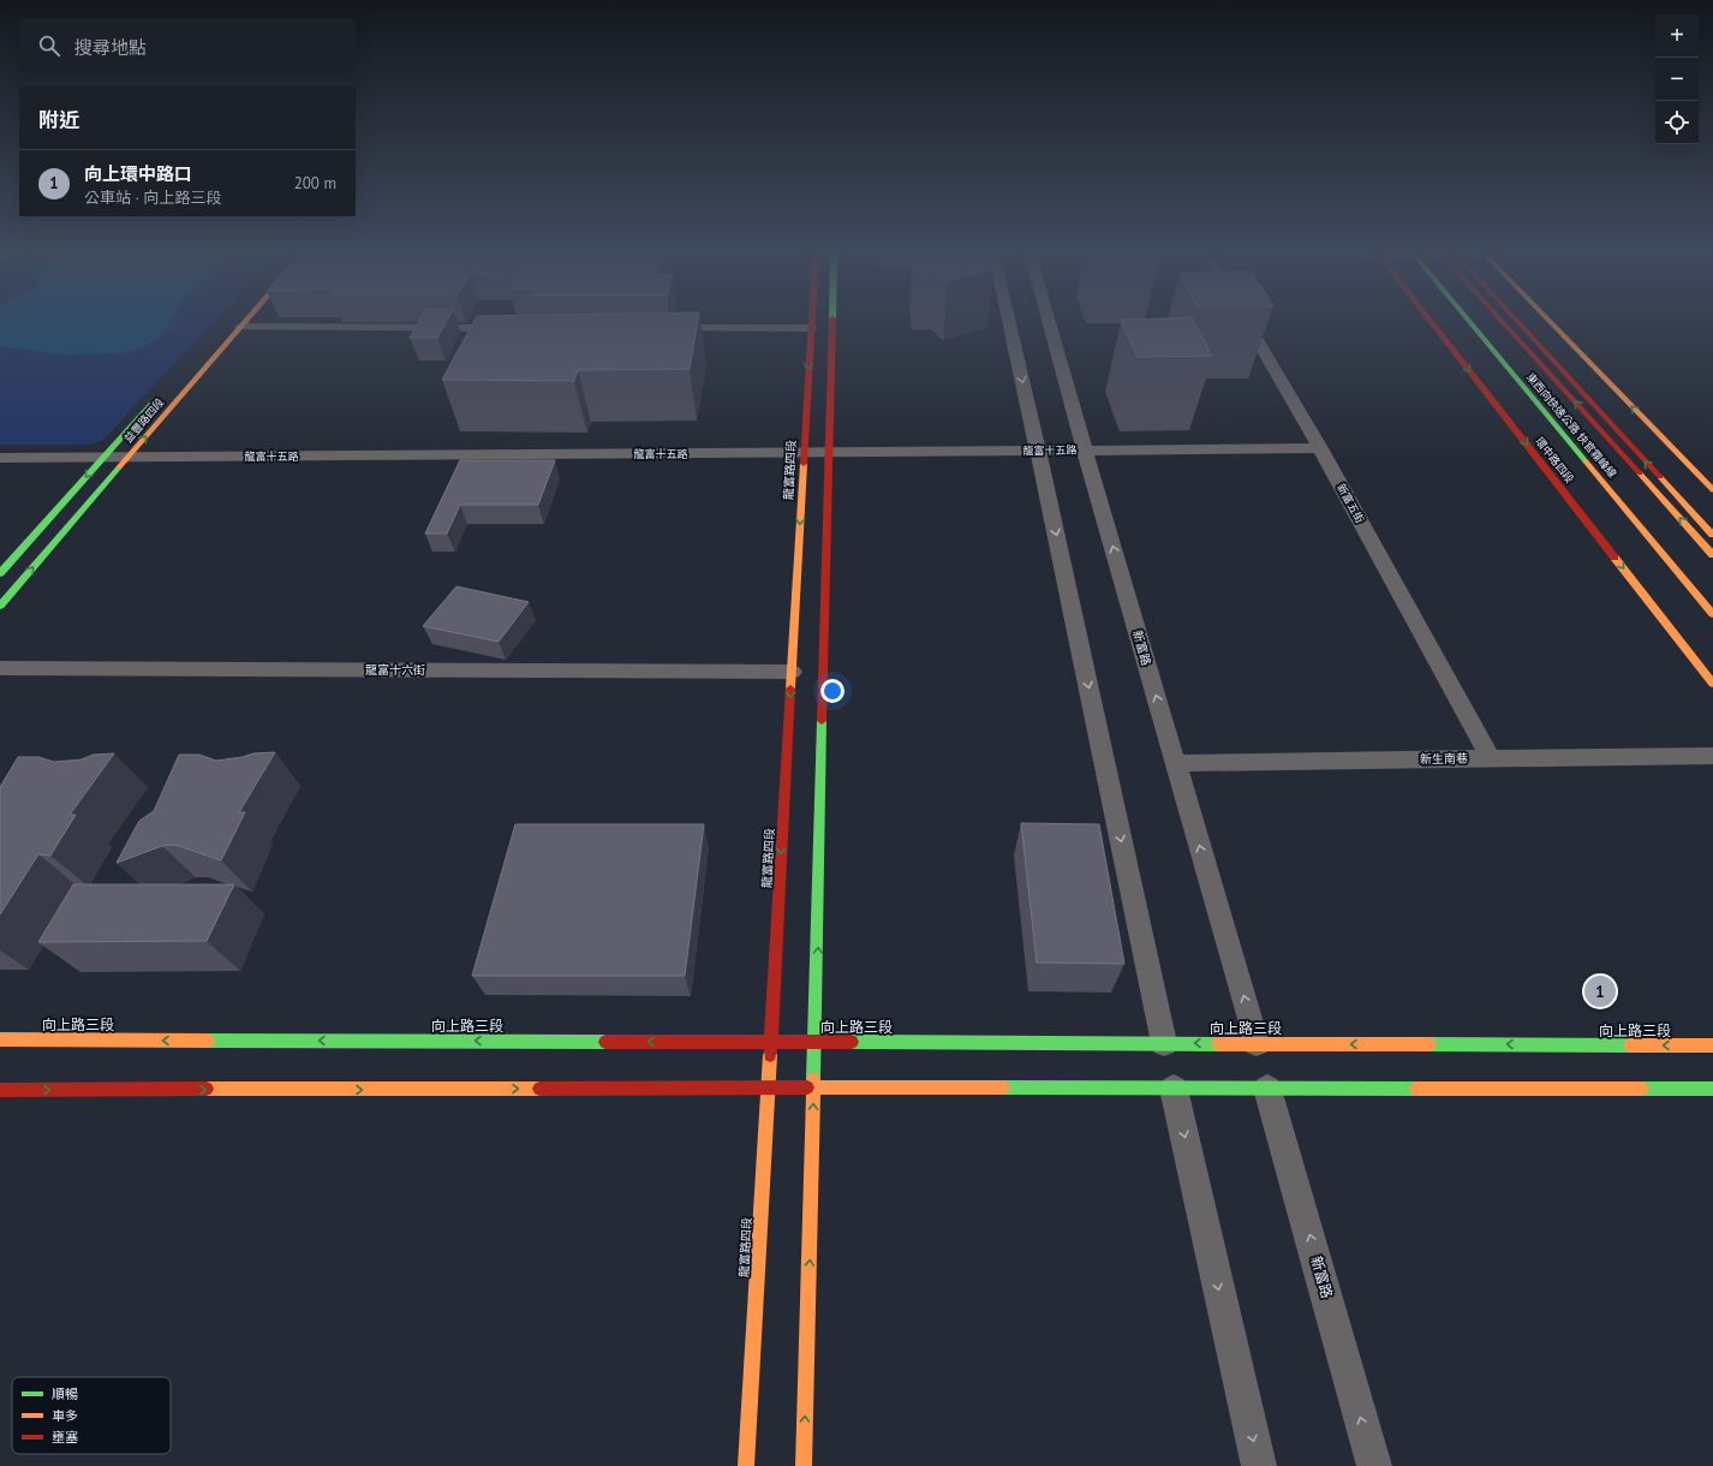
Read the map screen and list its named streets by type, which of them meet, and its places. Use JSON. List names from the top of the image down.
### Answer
{
  "streets": {
    "main road": [
      "益豐路四段",
      "東西向快速公路 快官霧峰線",
      "環中路四段",
      "龍富路四段",
      "向上路三段"
    ],
    "street": [
      "龍富十五路",
      "新富五街",
      "新富路",
      "龍富十六街",
      "新生南巷"
    ]
  },
  "crossings": [
    ["益豐路四段", "龍富十五路"],
    ["龍富十五路", "龍富路四段"],
    ["龍富十五路", "新富五街"],
    ["龍富十五路", "新富路"],
    ["龍富路四段", "龍富十六街"],
    ["龍富路四段", "向上路三段"],
    ["新富五街", "新生南巷"],
    ["新富路", "新生南巷"],
    ["新富路", "向上路三段"]
  ],
  "legend": ["順暢", "車多", "壅塞"],
  "page": {
    "map_buttons": ["+", "−"],
    "search": "搜尋地點",
    "heading": "附近",
    "list": [
      {
        "mark": "1",
        "name": "向上環中路口",
        "note": "公車站 · 向上路三段",
        "value": "200 m"
      }
    ],
    "pins": "1"
  }
}
